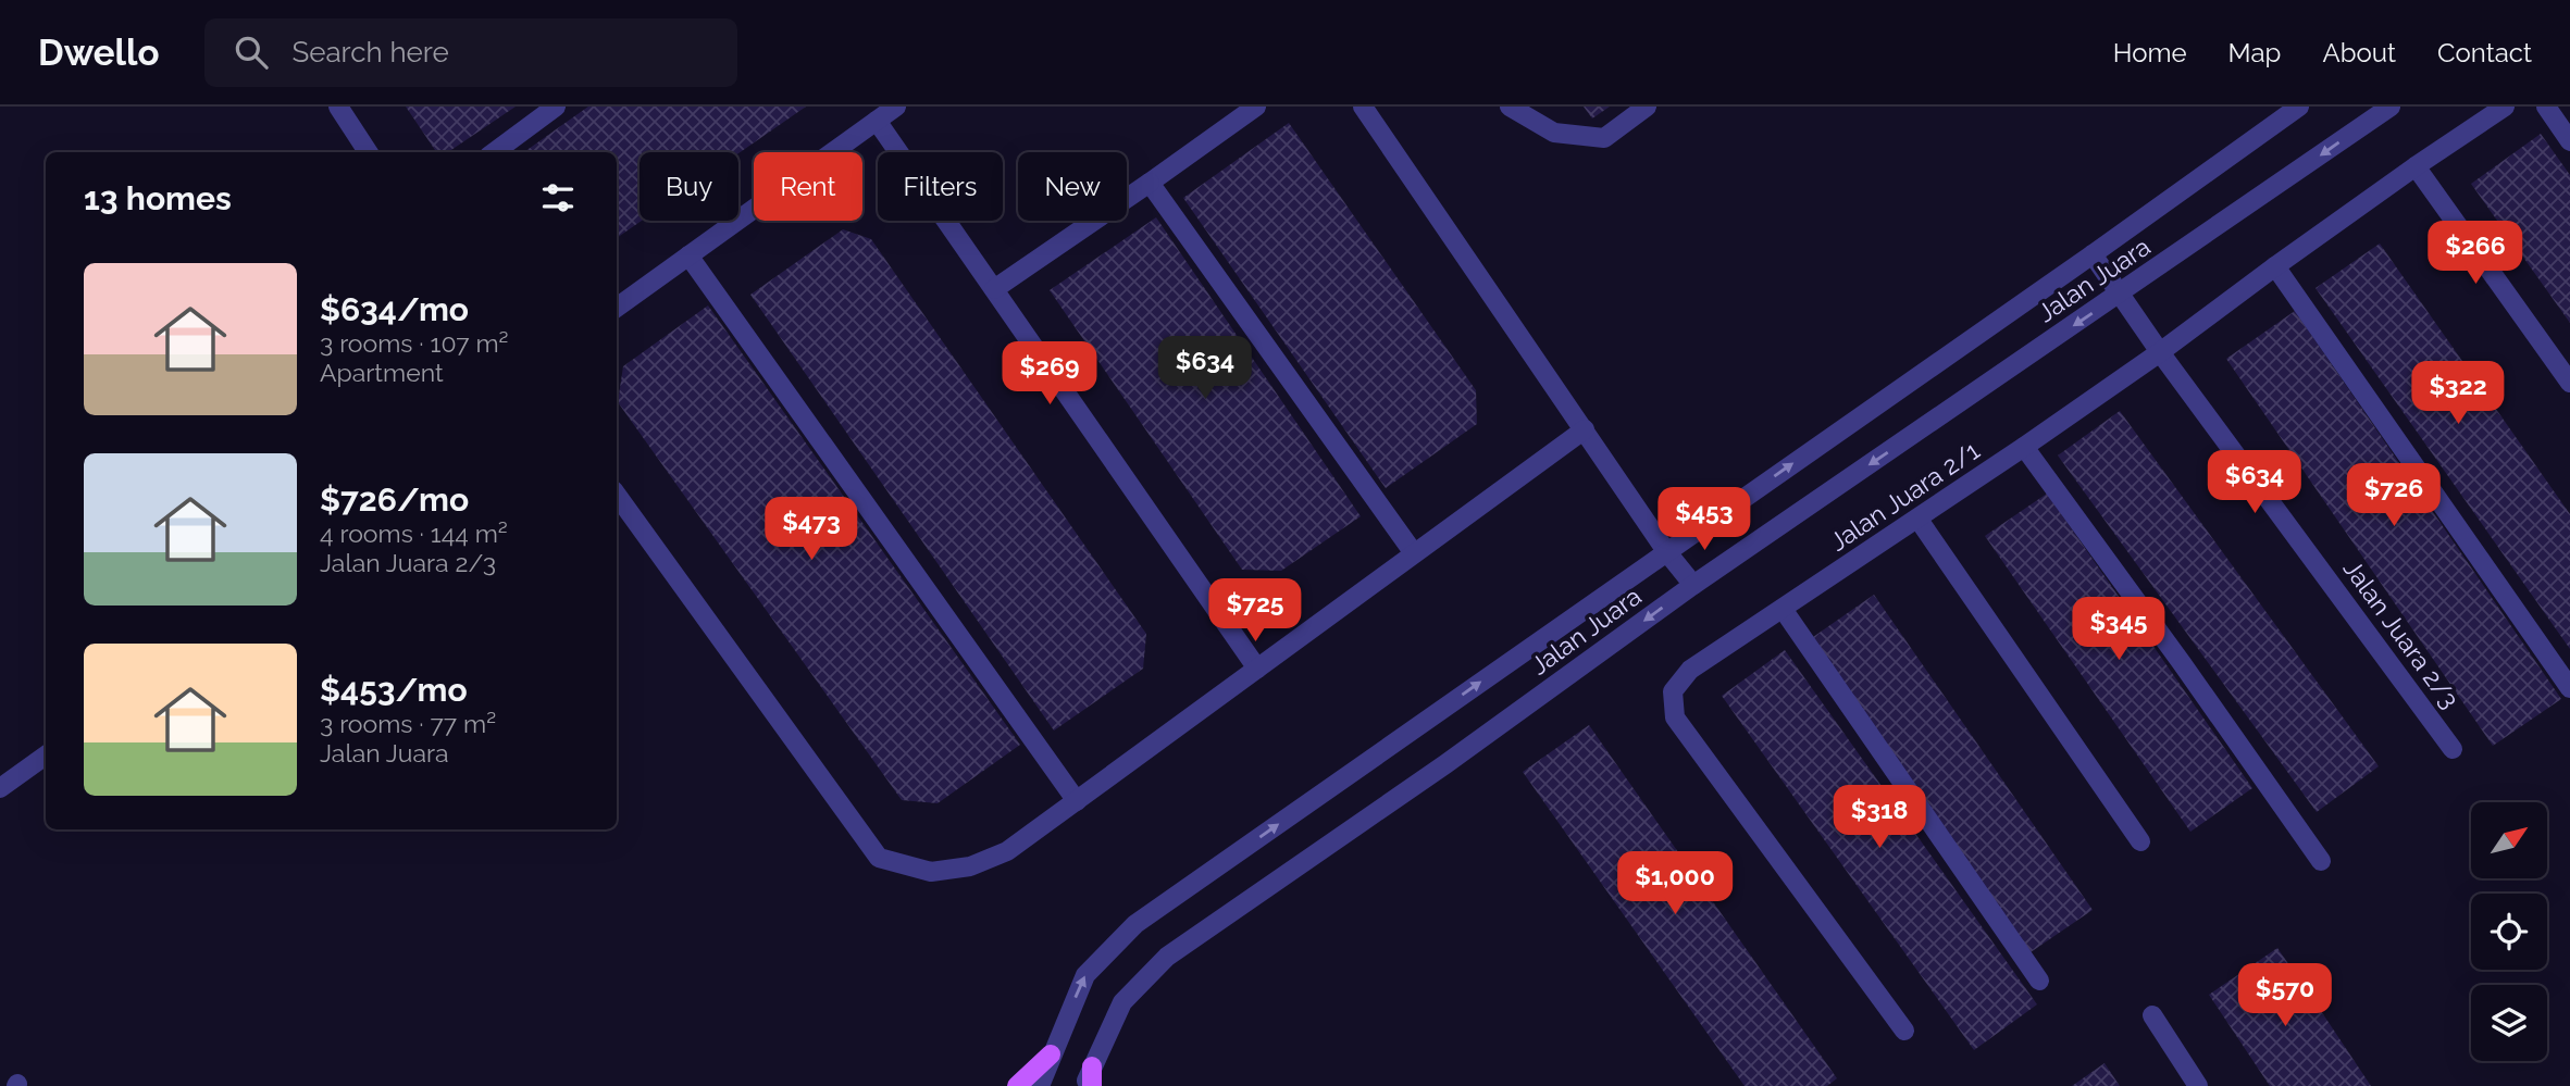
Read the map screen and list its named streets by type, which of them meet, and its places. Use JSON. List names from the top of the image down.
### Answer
{
  "streets": {
    "street": ["Jalan Juara", "Jalan Juara 2/1", "Jalan Juara 2/3"]
  },
  "crossings": [
    ["Jalan Juara", "Jalan Juara 2/3"],
    ["Jalan Juara 2/1", "Jalan Juara 2/3"]
  ],
  "north": "top right",
  "page": {
    "header": "Dwello",
    "search": "Search here",
    "nav": [
      "Home",
      "Map",
      "About",
      "Contact"
    ],
    "chip": [
      "Buy",
      "Rent",
      "Filters",
      "New"
    ],
    "heading": "13 homes",
    "price": [
      "$266",
      "$634",
      "$269",
      "$322",
      "$634",
      "$726",
      "$453",
      "$473",
      "$725",
      "$345",
      "$318",
      "$1,000",
      "$570"
    ],
    "list": [
      {
        "name": "$634/mo",
        "note": "3 rooms · 107 m² · Apartment"
      },
      {
        "name": "$726/mo",
        "note": "4 rooms · 144 m² · Jalan Juara 2/3"
      },
      {
        "name": "$453/mo",
        "note": "3 rooms · 77 m² · Jalan Juara"
      }
    ]
  }
}
